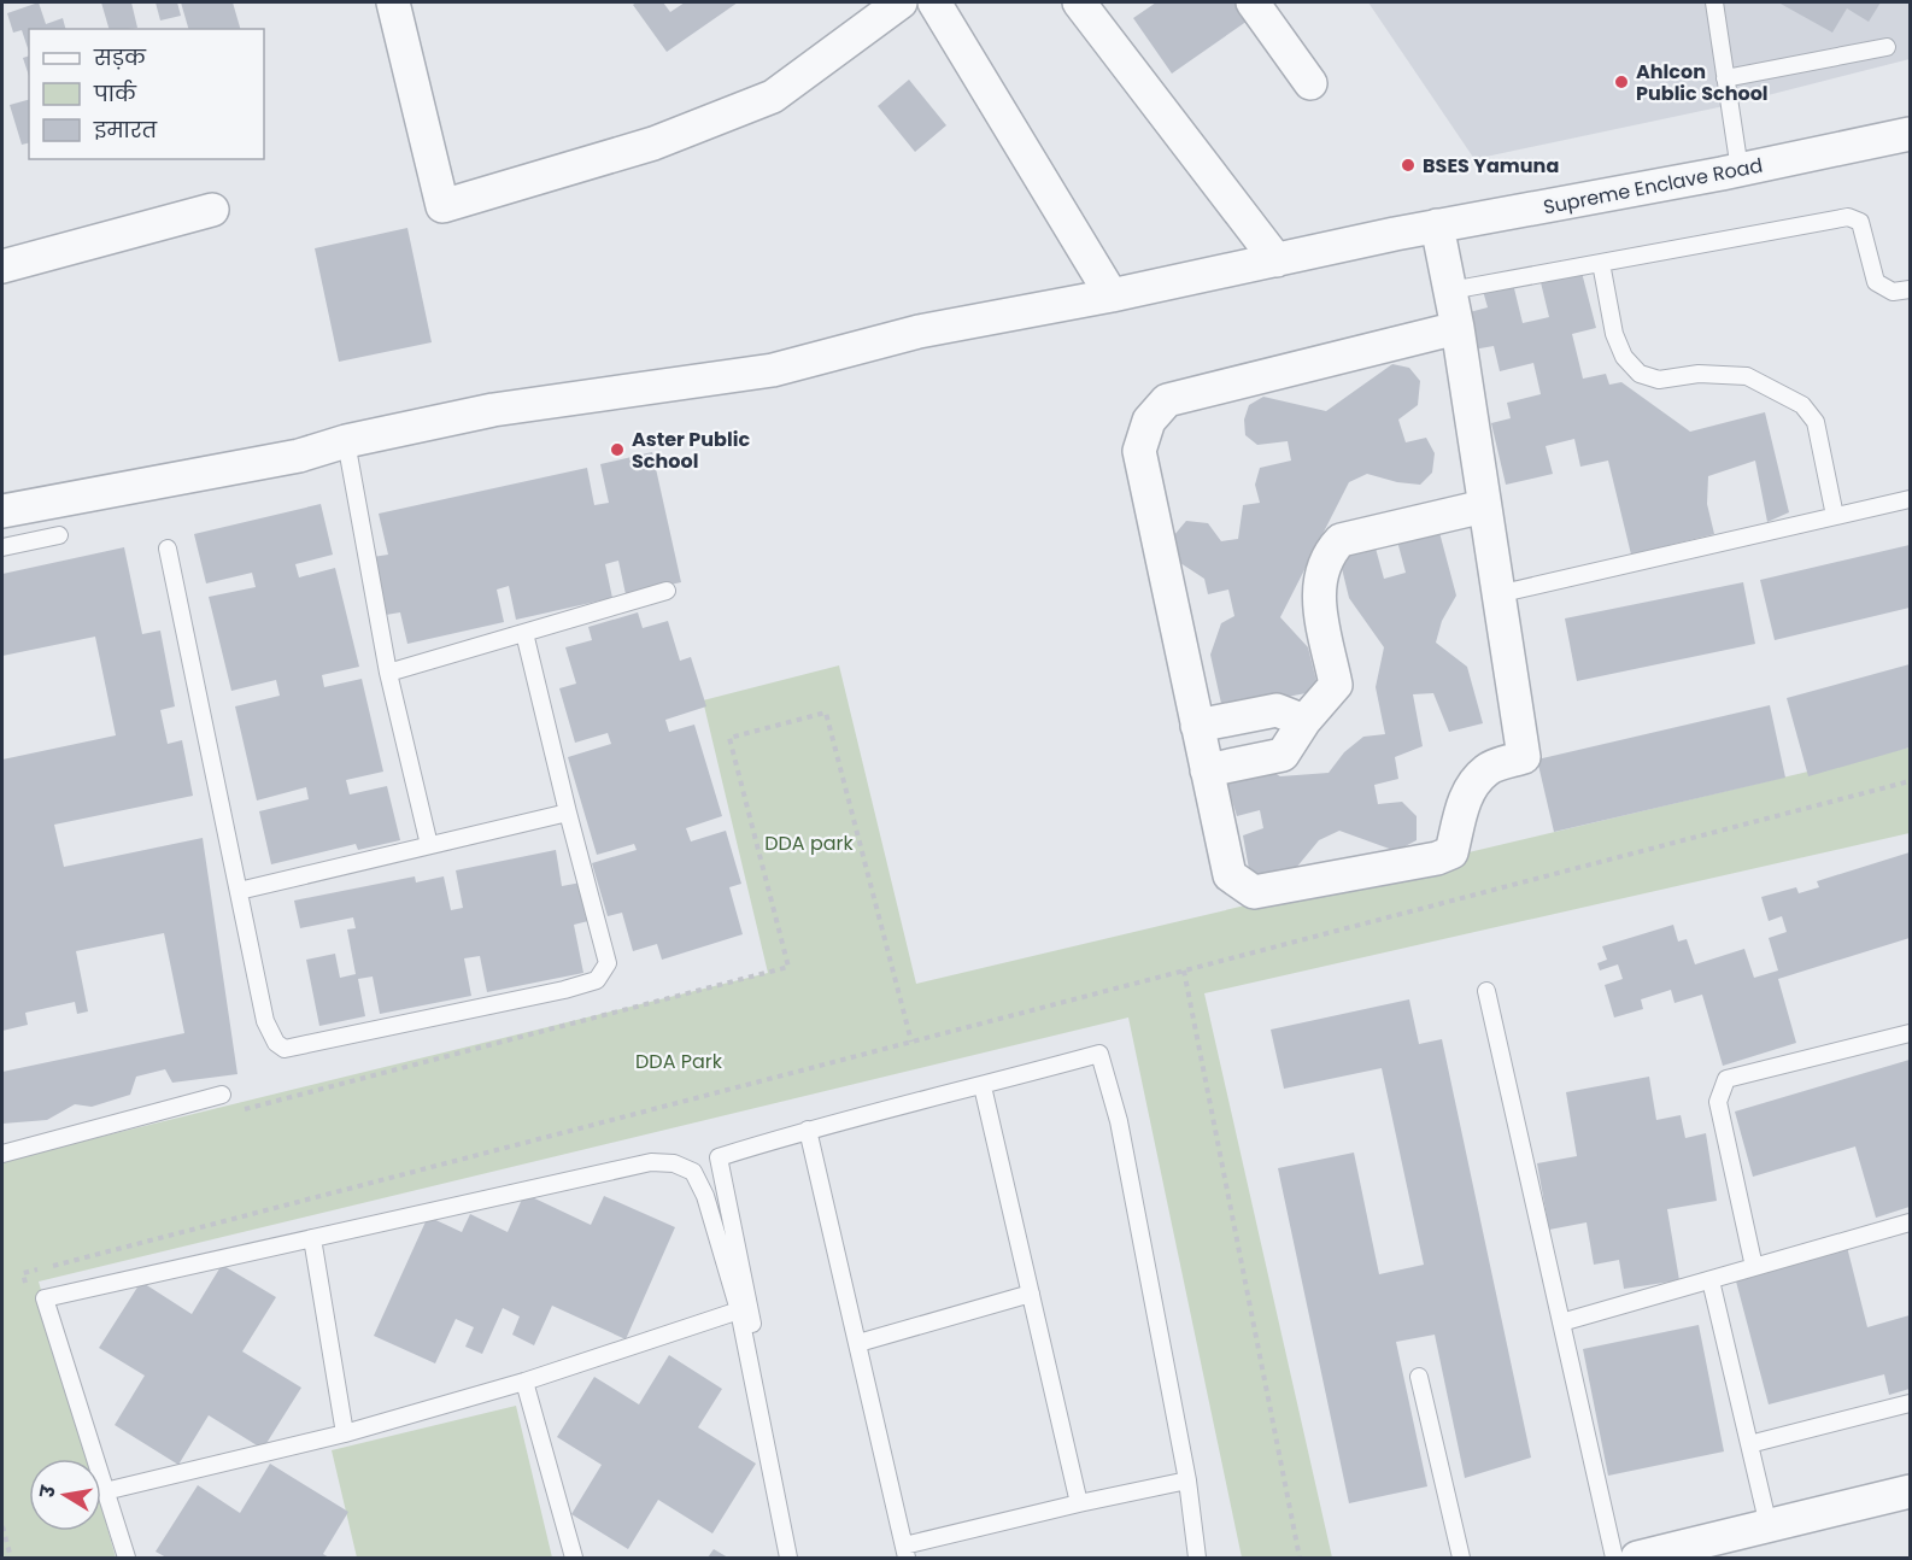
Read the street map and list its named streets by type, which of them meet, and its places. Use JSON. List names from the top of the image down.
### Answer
{
  "streets": {
    "street": ["Supreme Enclave Road"]
  },
  "parks": ["DDA park", "DDA Park"],
  "places": ["Ahlcon Public School", "BSES Yamuna", "Aster Public School"],
  "legend": ["सड़क", "पार्क", "इमारत"],
  "north": "left"
}
